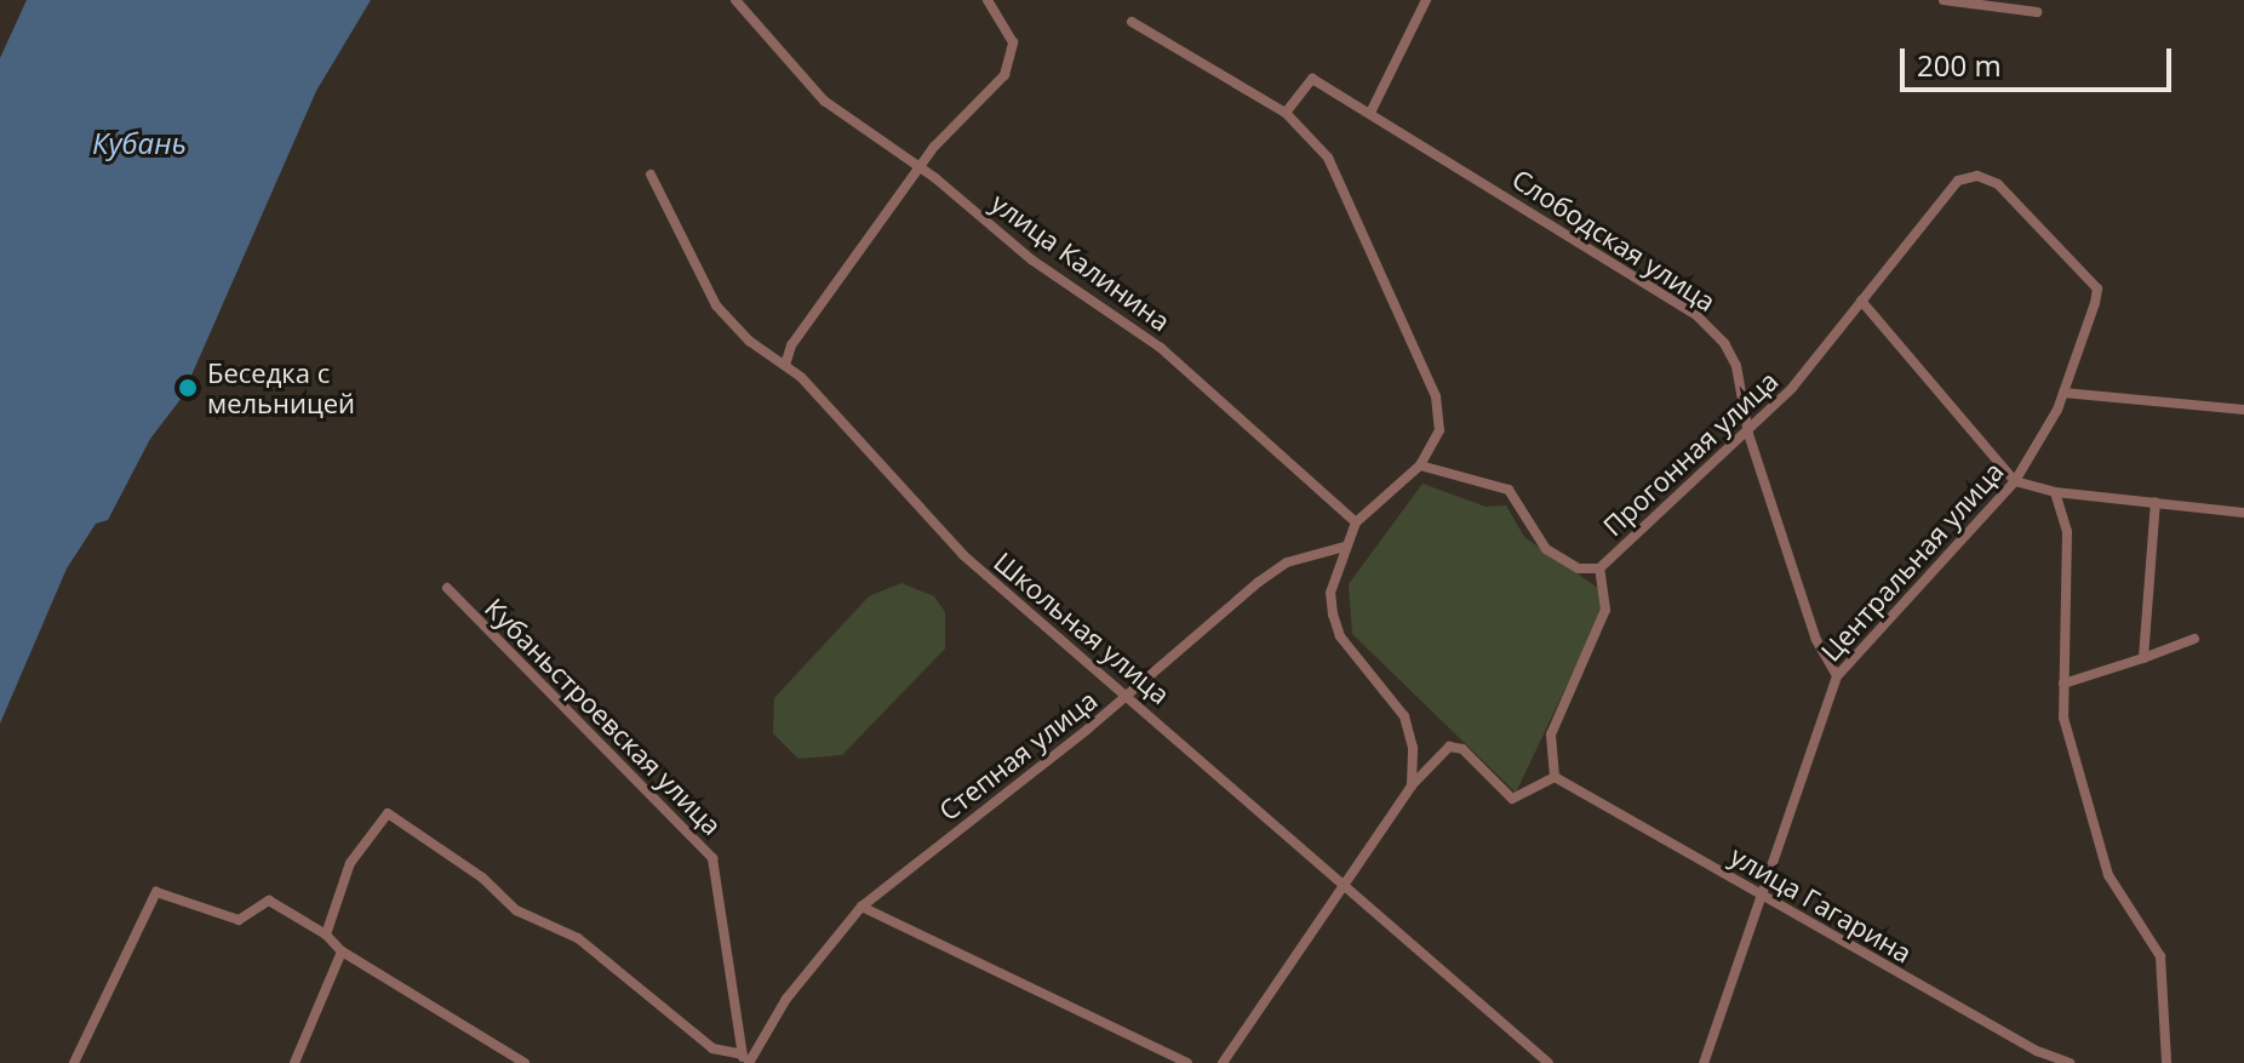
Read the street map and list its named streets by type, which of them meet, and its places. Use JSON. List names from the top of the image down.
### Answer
{
  "streets": {
    "street": [
      "Слободская улица",
      "улица Калинина",
      "Прогонная улица",
      "Центральная улица",
      "Школьная улица",
      "Кубаньстроевская улица",
      "Степная улица",
      "улица Гагарина"
    ]
  },
  "crossings": [
    ["Слободская улица", "Прогонная улица"],
    ["Слободская улица", "Центральная улица"],
    ["Прогонная улица", "Центральная улица"],
    ["Прогонная улица", "улица Гагарина"],
    ["Центральная улица", "улица Гагарина"],
    ["Школьная улица", "Степная улица"],
    ["Кубаньстроевская улица", "Степная улица"]
  ],
  "water": ["Кубань"],
  "places": ["Беседка с мельницей"],
  "scale_bar": "200 m"
}
